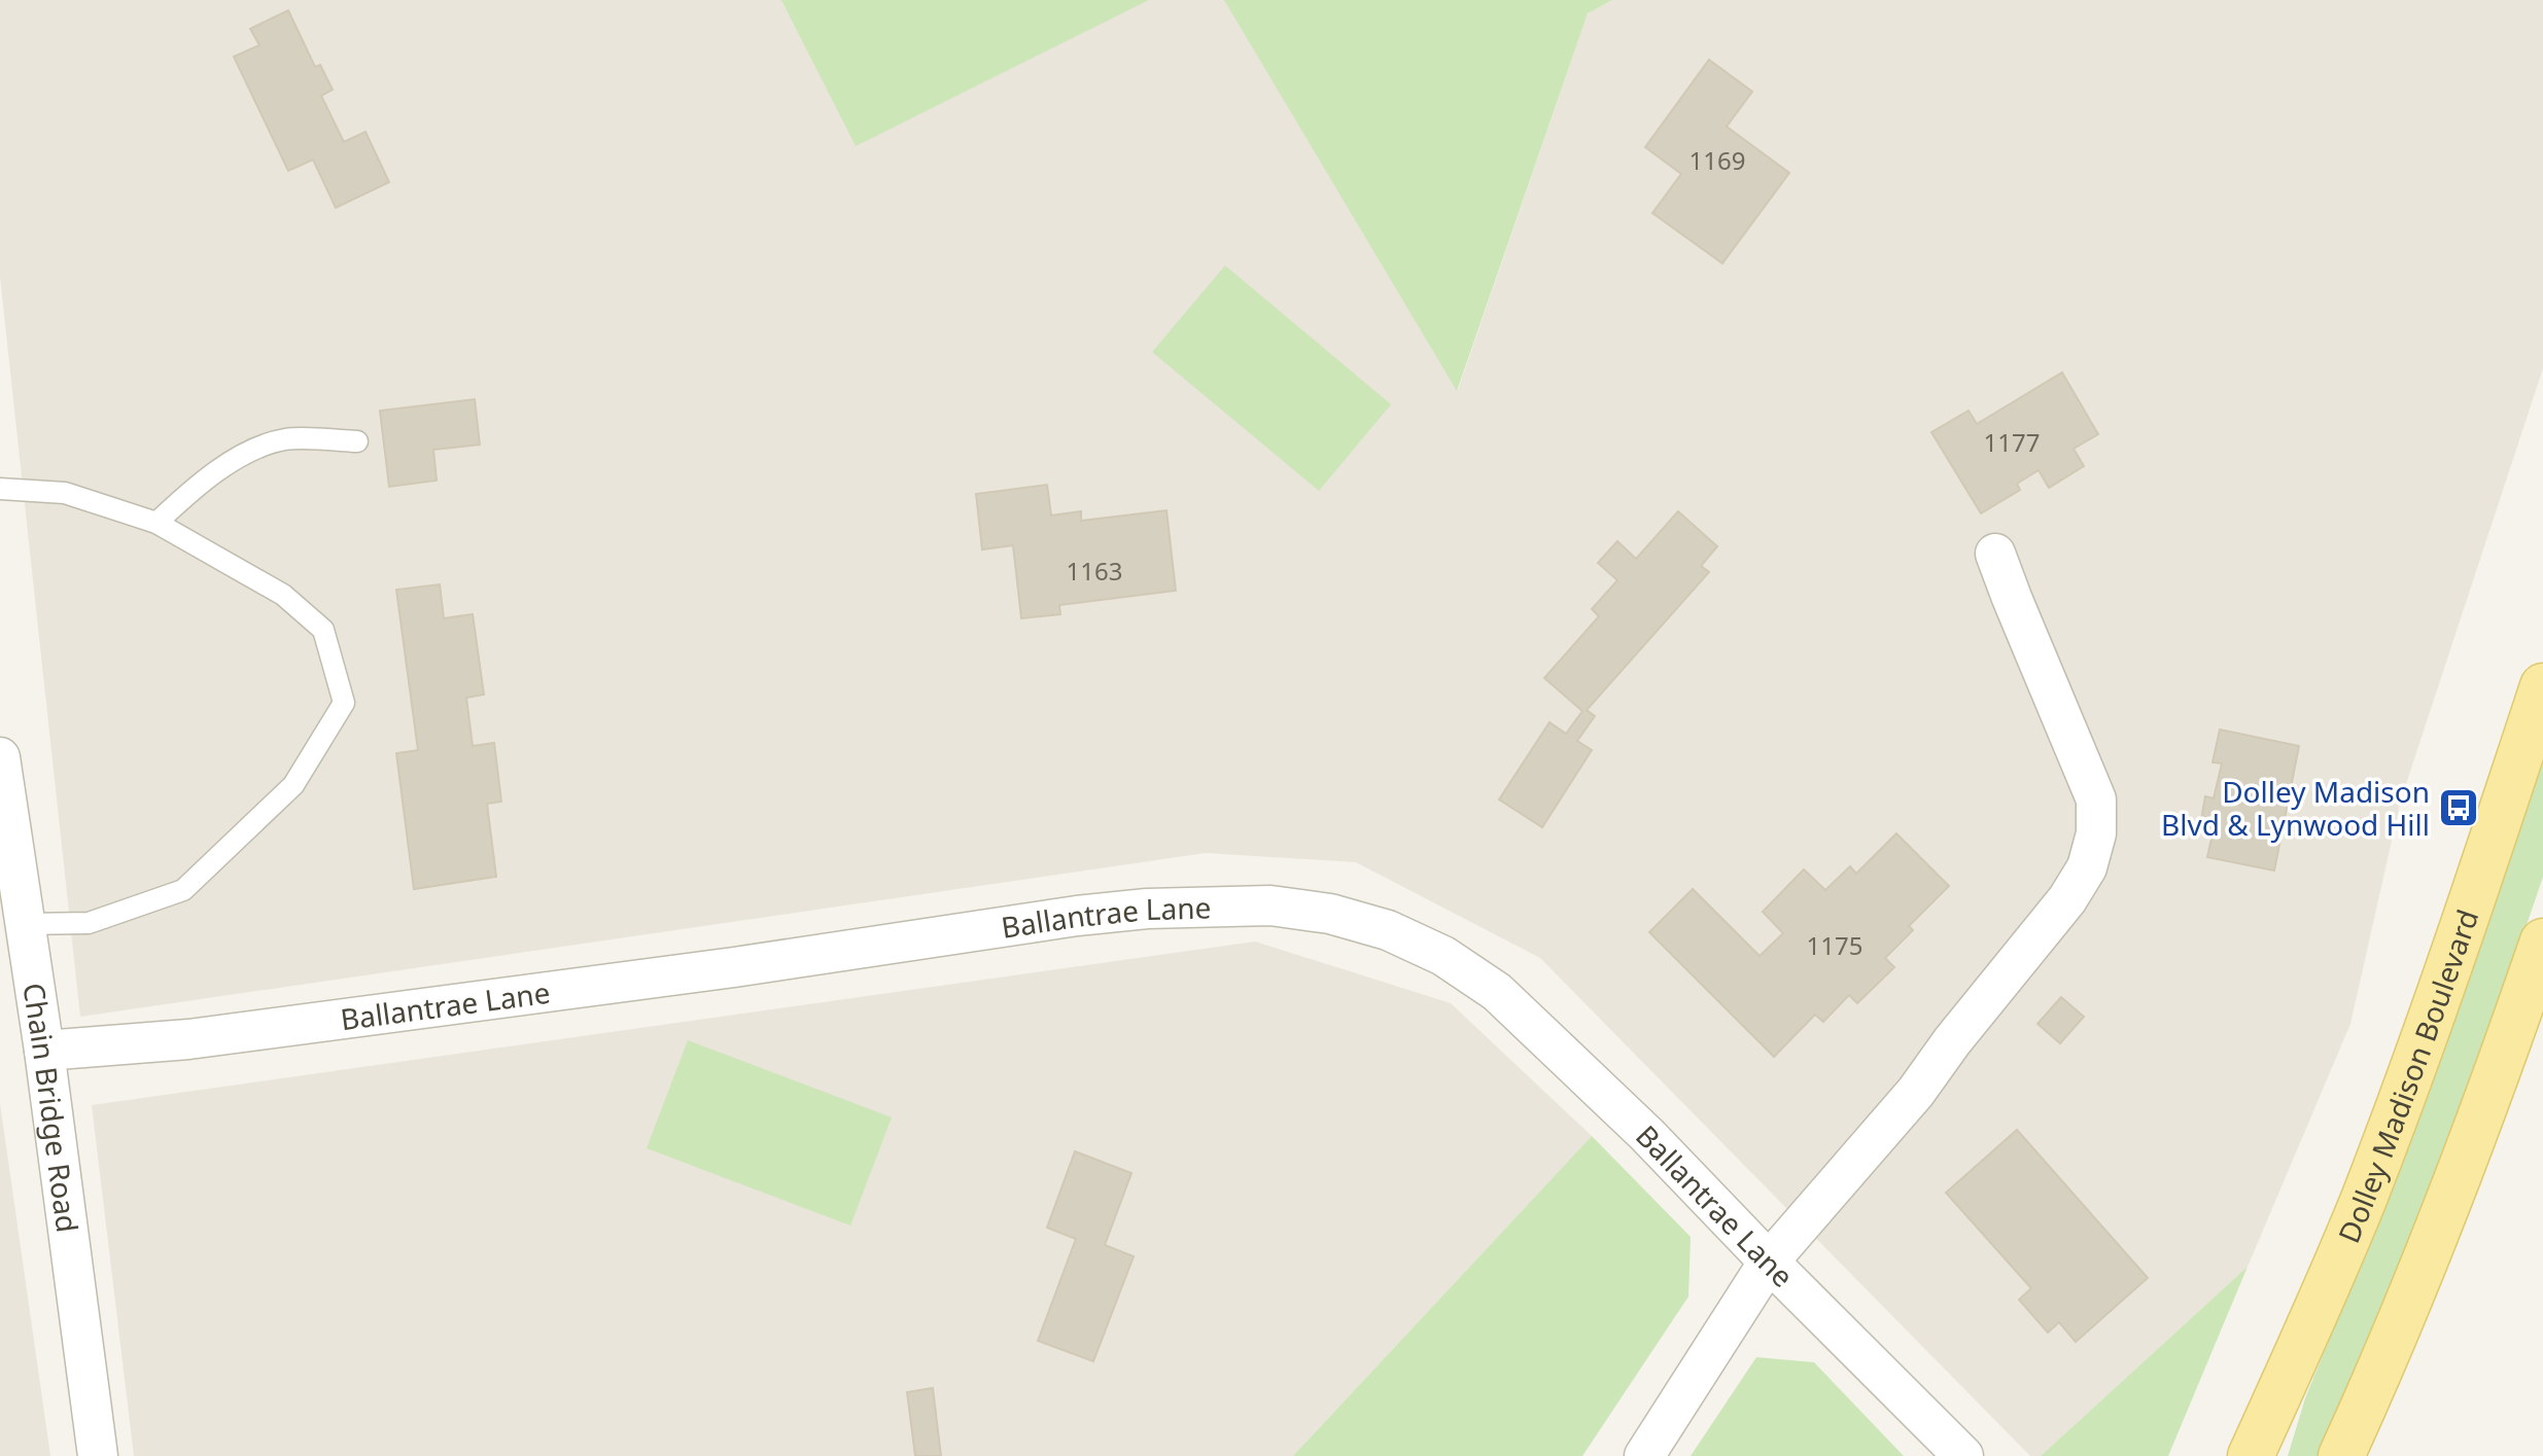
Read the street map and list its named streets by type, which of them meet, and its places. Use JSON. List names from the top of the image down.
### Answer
{
  "streets": {
    "main road": ["Dolley Madison Boulevard"],
    "street": ["Ballantrae Lane", "Chain Bridge Road"]
  },
  "crossings": [
    ["Ballantrae Lane", "Chain Bridge Road"]
  ],
  "places": {
    "bus stop": ["Dolley Madison Blvd & Lynwood Hill"]
  },
  "house_numbers": [
    "1169",
    "1177",
    "1163",
    "1175"
  ]
}
